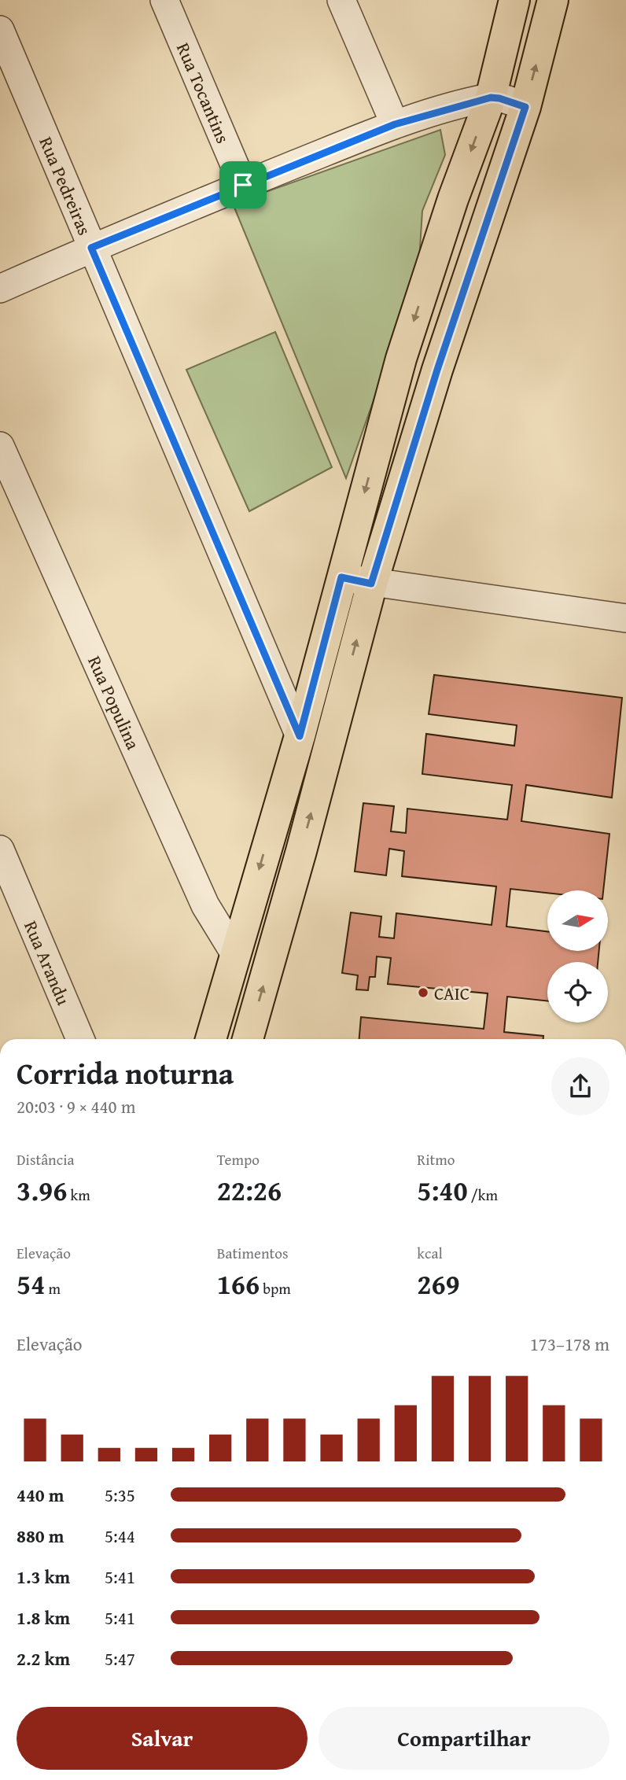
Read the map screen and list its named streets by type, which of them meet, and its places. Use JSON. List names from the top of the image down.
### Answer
{
  "streets": {
    "street": [
      "Rua Tocantins",
      "Rua Pedreiras",
      "Rua Populina",
      "Rua Arandu"
    ]
  },
  "places": ["CAIC"],
  "north": "right",
  "page": {
    "heading": ["Corrida noturna", "20:03 · 9 × 440 m"],
    "stats": [
      ["Distância", "3.96 km"],
      ["Tempo", "22:26"],
      ["Ritmo", "5:40 /km"],
      ["Elevação", "54 m"],
      ["Batimentos", "166 bpm"],
      ["kcal", "269"]
    ],
    "chart": ["Elevação", "173–178 m"],
    "list": [
      {
        "name": "440 m",
        "note": "5:35"
      },
      {
        "name": "880 m",
        "note": "5:44"
      },
      {
        "name": "1.3 km",
        "note": "5:41"
      },
      {
        "name": "1.8 km",
        "note": "5:41"
      },
      {
        "name": "2.2 km",
        "note": "5:47"
      }
    ],
    "buttons": ["Salvar", "Compartilhar"]
  }
}
